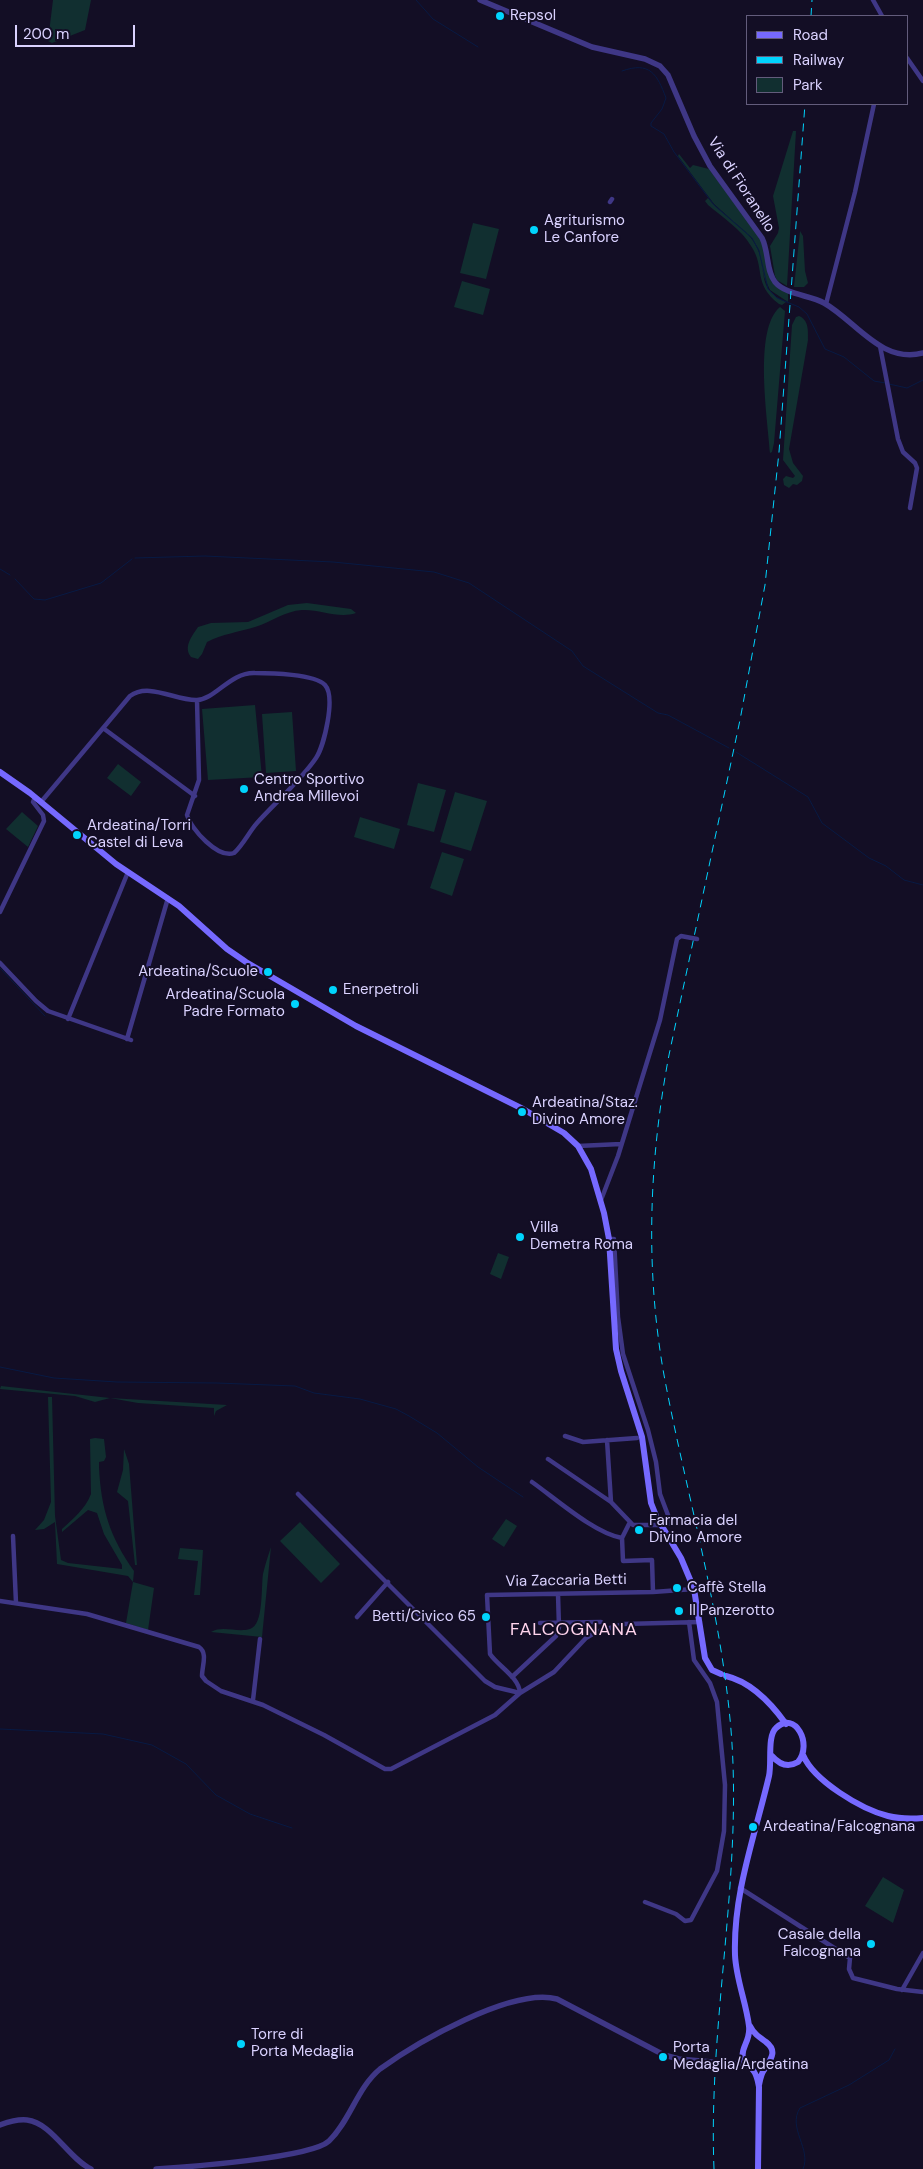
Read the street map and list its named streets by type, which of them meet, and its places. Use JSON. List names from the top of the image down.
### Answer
{
  "streets": {
    "street": ["Via di Fioranello", "Via Zaccaria Betti"]
  },
  "districts": ["FALCOGNANA"],
  "places": [
    "Repsol",
    "Agriturismo Le Canfore",
    "Centro Sportivo Andrea Millevoi",
    "Ardeatina/Torri Castel di Leva",
    "Ardeatina/Scuole",
    "Enerpetroli",
    "Ardeatina/Scuola Padre Formato",
    "Ardeatina/Staz. Divino Amore",
    "Villa Demetra Roma",
    "Farmacia del Divino Amore",
    "Caffè Stella",
    "Il Panzerotto",
    "Betti/Civico 65",
    "Ardeatina/Falcognana",
    "Casale della Falcognana",
    "Torre di Porta Medaglia",
    "Porta Medaglia/Ardeatina"
  ],
  "legend": ["Road", "Railway", "Park"],
  "scale_bar": "200 m"
}
